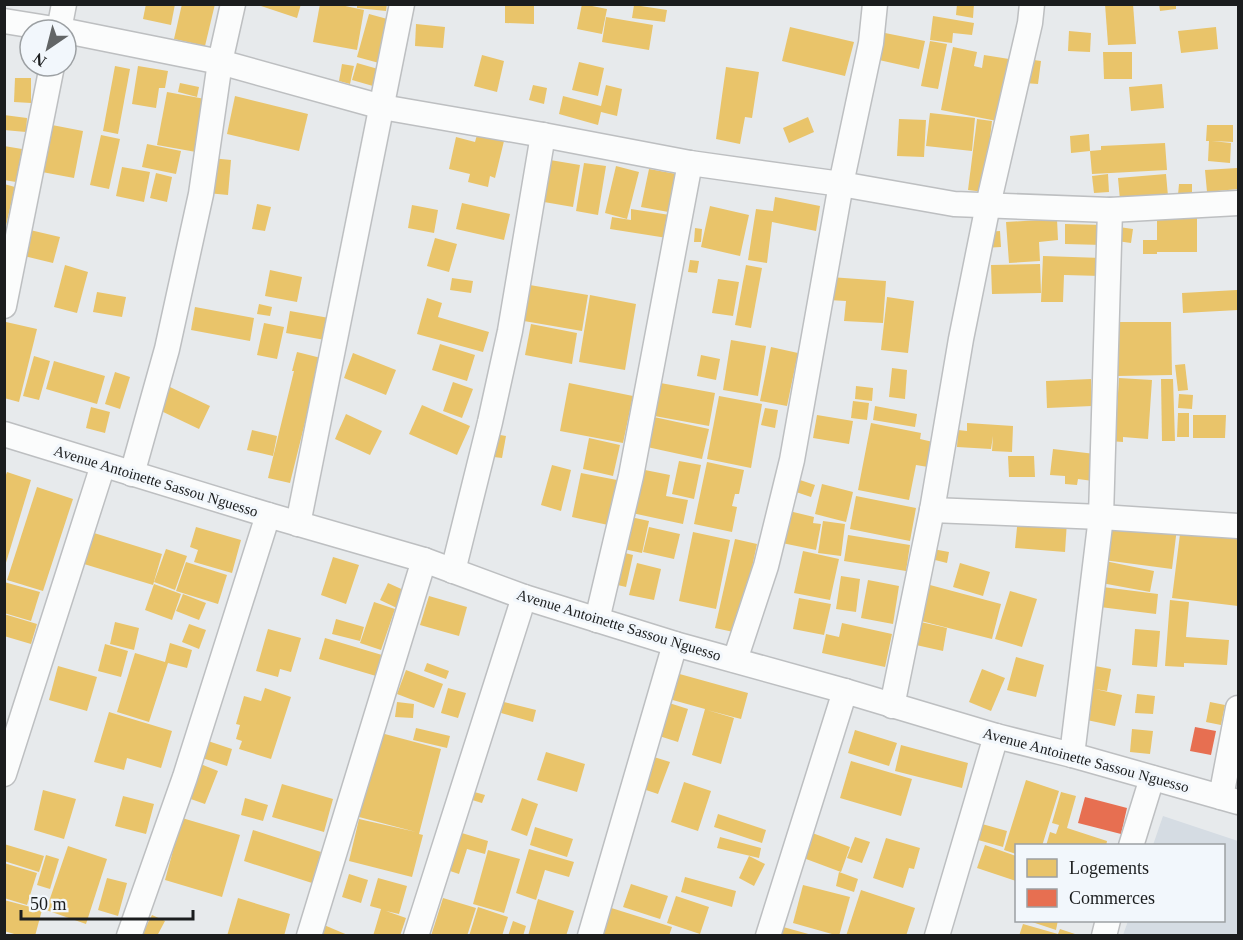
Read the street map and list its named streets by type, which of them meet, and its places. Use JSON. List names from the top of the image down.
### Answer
{
  "streets": {
    "street": ["Avenue Antoinette Sassou Nguesso"]
  },
  "legend": ["Logements", "Commerces"],
  "scale_bar": "50 m",
  "north": "bottom left"
}
